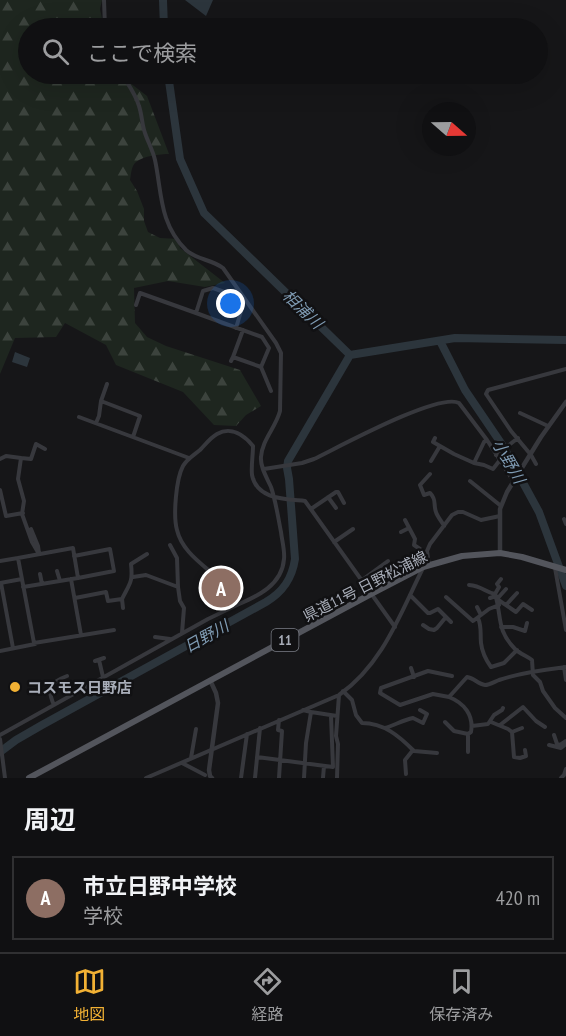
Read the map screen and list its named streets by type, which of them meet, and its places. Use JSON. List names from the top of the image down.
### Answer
{
  "streets": {
    "main road": ["県道11号 日野松浦線", "11"]
  },
  "water": ["相浦川", "小野川", "日野川"],
  "places": ["コスモス日野店"],
  "north": "right",
  "page": {
    "search": "ここで検索",
    "pins": "A",
    "heading": "周辺",
    "list": [
      {
        "mark": "A",
        "name": "市立日野中学校",
        "note": "学校",
        "value": "420 m"
      }
    ],
    "nav": ["地図", "経路", "保存済み"]
  }
}
